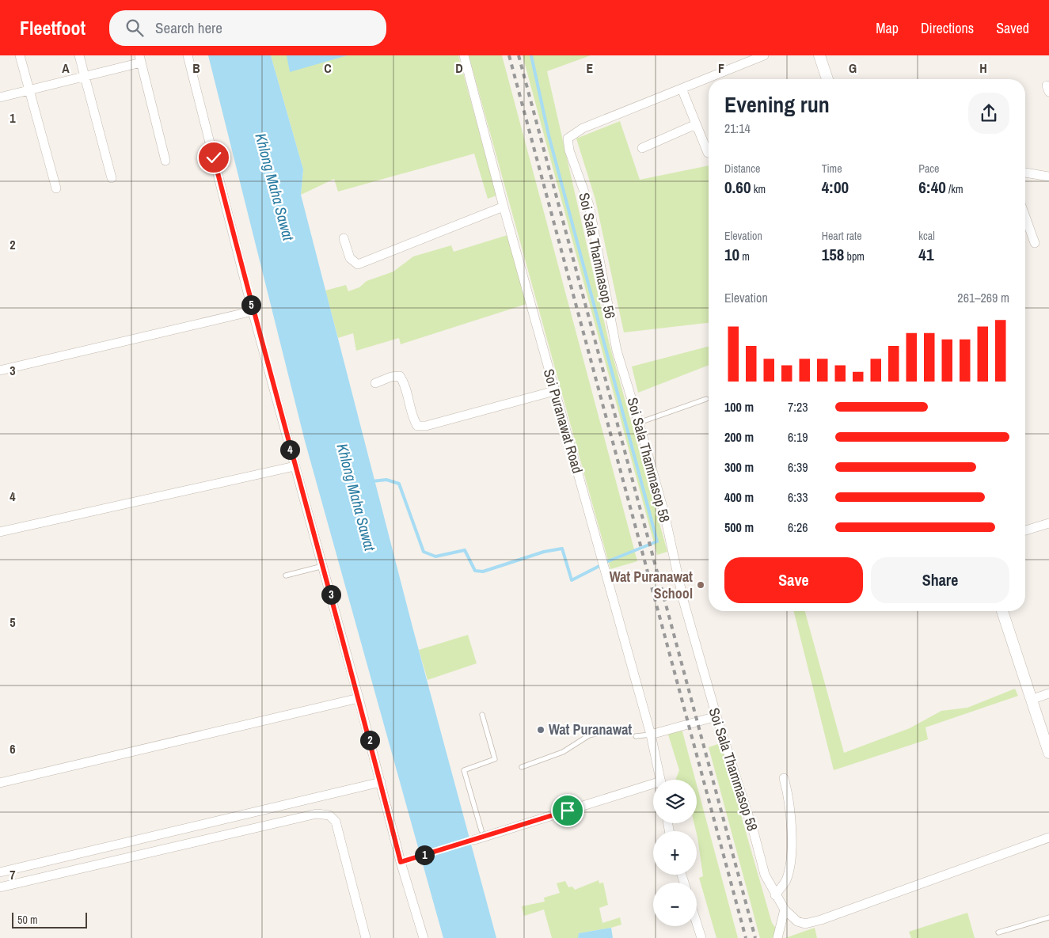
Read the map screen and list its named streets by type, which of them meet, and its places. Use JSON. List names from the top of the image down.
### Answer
{
  "streets": {
    "street": ["Soi Sala Thammasop 56", "Soi Puranawat Road", "Soi Sala Thammasop 58"]
  },
  "crossings": [
    ["Soi Sala Thammasop 56", "Soi Sala Thammasop 58"]
  ],
  "water": ["Khlong Maha Sawat"],
  "places": ["Wat Puranawat School", "Wat Puranawat"],
  "scale_bar": "50 m",
  "page": {
    "header": "Fleetfoot",
    "search": "Search here",
    "nav": ["Map", "Directions", "Saved"],
    "heading": ["Evening run", "21:14"],
    "stats": [
      ["Distance", "0.60 km"],
      ["Time", "4:00"],
      ["Pace", "6:40 /km"],
      ["Elevation", "10 m"],
      ["Heart rate", "158 bpm"],
      ["kcal", "41"]
    ],
    "chart": ["Elevation", "261–269 m"],
    "pins": [
      "5",
      "4",
      "3",
      "2",
      "1"
    ],
    "list": [
      {
        "name": "100 m",
        "note": "7:23"
      },
      {
        "name": "200 m",
        "note": "6:19"
      },
      {
        "name": "300 m",
        "note": "6:39"
      },
      {
        "name": "400 m",
        "note": "6:33"
      },
      {
        "name": "500 m",
        "note": "6:26"
      }
    ],
    "buttons": ["Save", "Share"],
    "map_buttons": ["+", "−"],
    "scale": "50 m"
  },
  "grid": {
    "columns": [
      "A",
      "B",
      "C",
      "D",
      "E",
      "F",
      "G",
      "H"
    ],
    "rows": [
      "1",
      "2",
      "3",
      "4",
      "5",
      "6",
      "7"
    ]
  }
}
